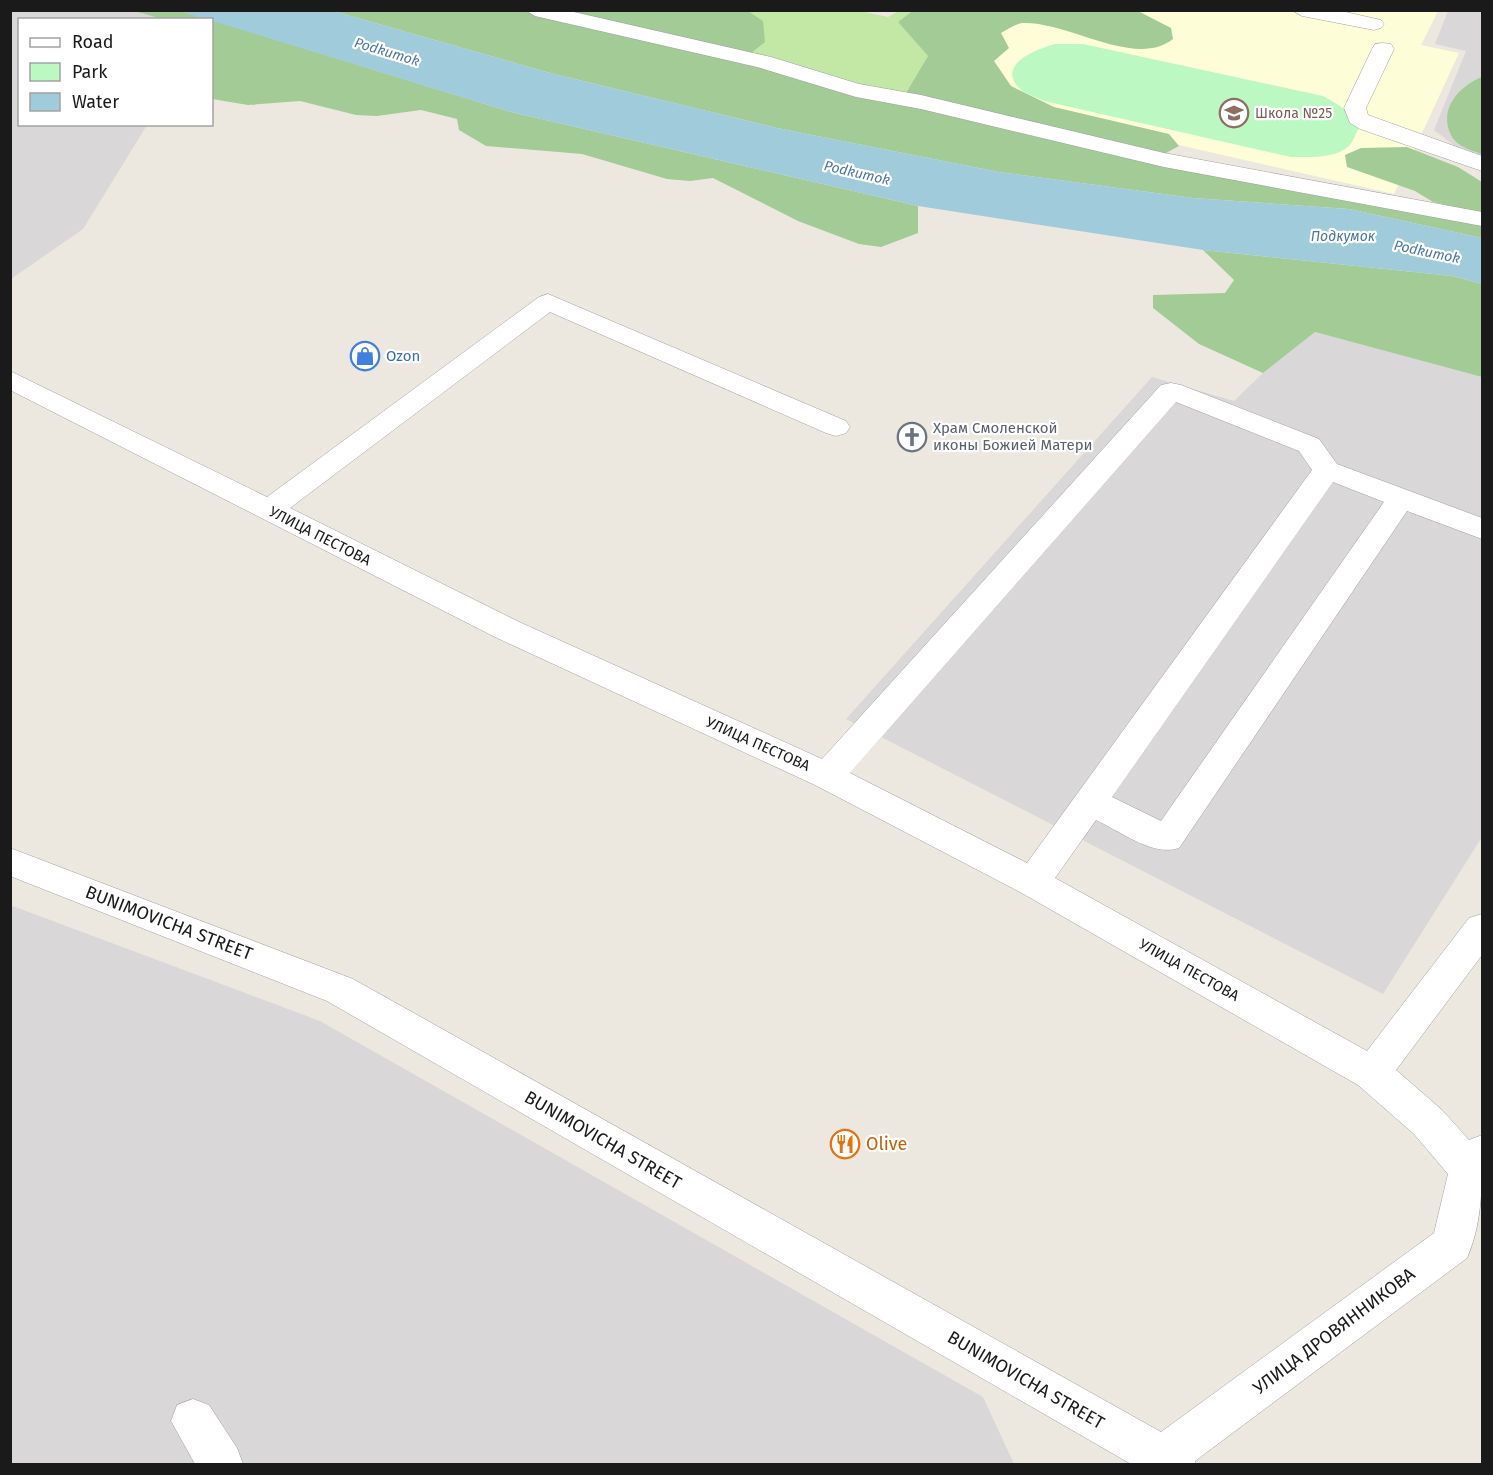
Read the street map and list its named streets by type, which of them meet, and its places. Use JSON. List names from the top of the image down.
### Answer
{
  "streets": {
    "street": ["УЛИЦА ПЕСТОВА", "BUNIMOVICHA STREET", "УЛИЦА ДРОВЯННИКОВА"]
  },
  "crossings": [
    ["УЛИЦА ПЕСТОВА", "УЛИЦА ДРОВЯННИКОВА"],
    ["BUNIMOVICHA STREET", "УЛИЦА ДРОВЯННИКОВА"]
  ],
  "water": ["Podkumok", "Подкумок"],
  "places": {
    "school or university": ["Школа №25"],
    "shop": ["Ozon"],
    "church": ["Храм Смоленской иконы Божией Матери"],
    "restaurant": ["Olive"]
  },
  "legend": ["Road", "Park", "Water"]
}
